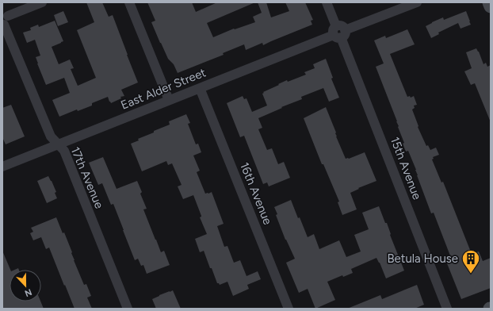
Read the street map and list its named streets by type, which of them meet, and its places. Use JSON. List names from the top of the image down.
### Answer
{
  "streets": {
    "street": [
      "East Alder Street",
      "15th Avenue",
      "17th Avenue",
      "16th Avenue"
    ]
  },
  "crossings": [
    ["East Alder Street", "15th Avenue"],
    ["East Alder Street", "17th Avenue"],
    ["East Alder Street", "16th Avenue"]
  ],
  "places": {
    "building": ["Betula House"]
  },
  "north": "bottom"
}
